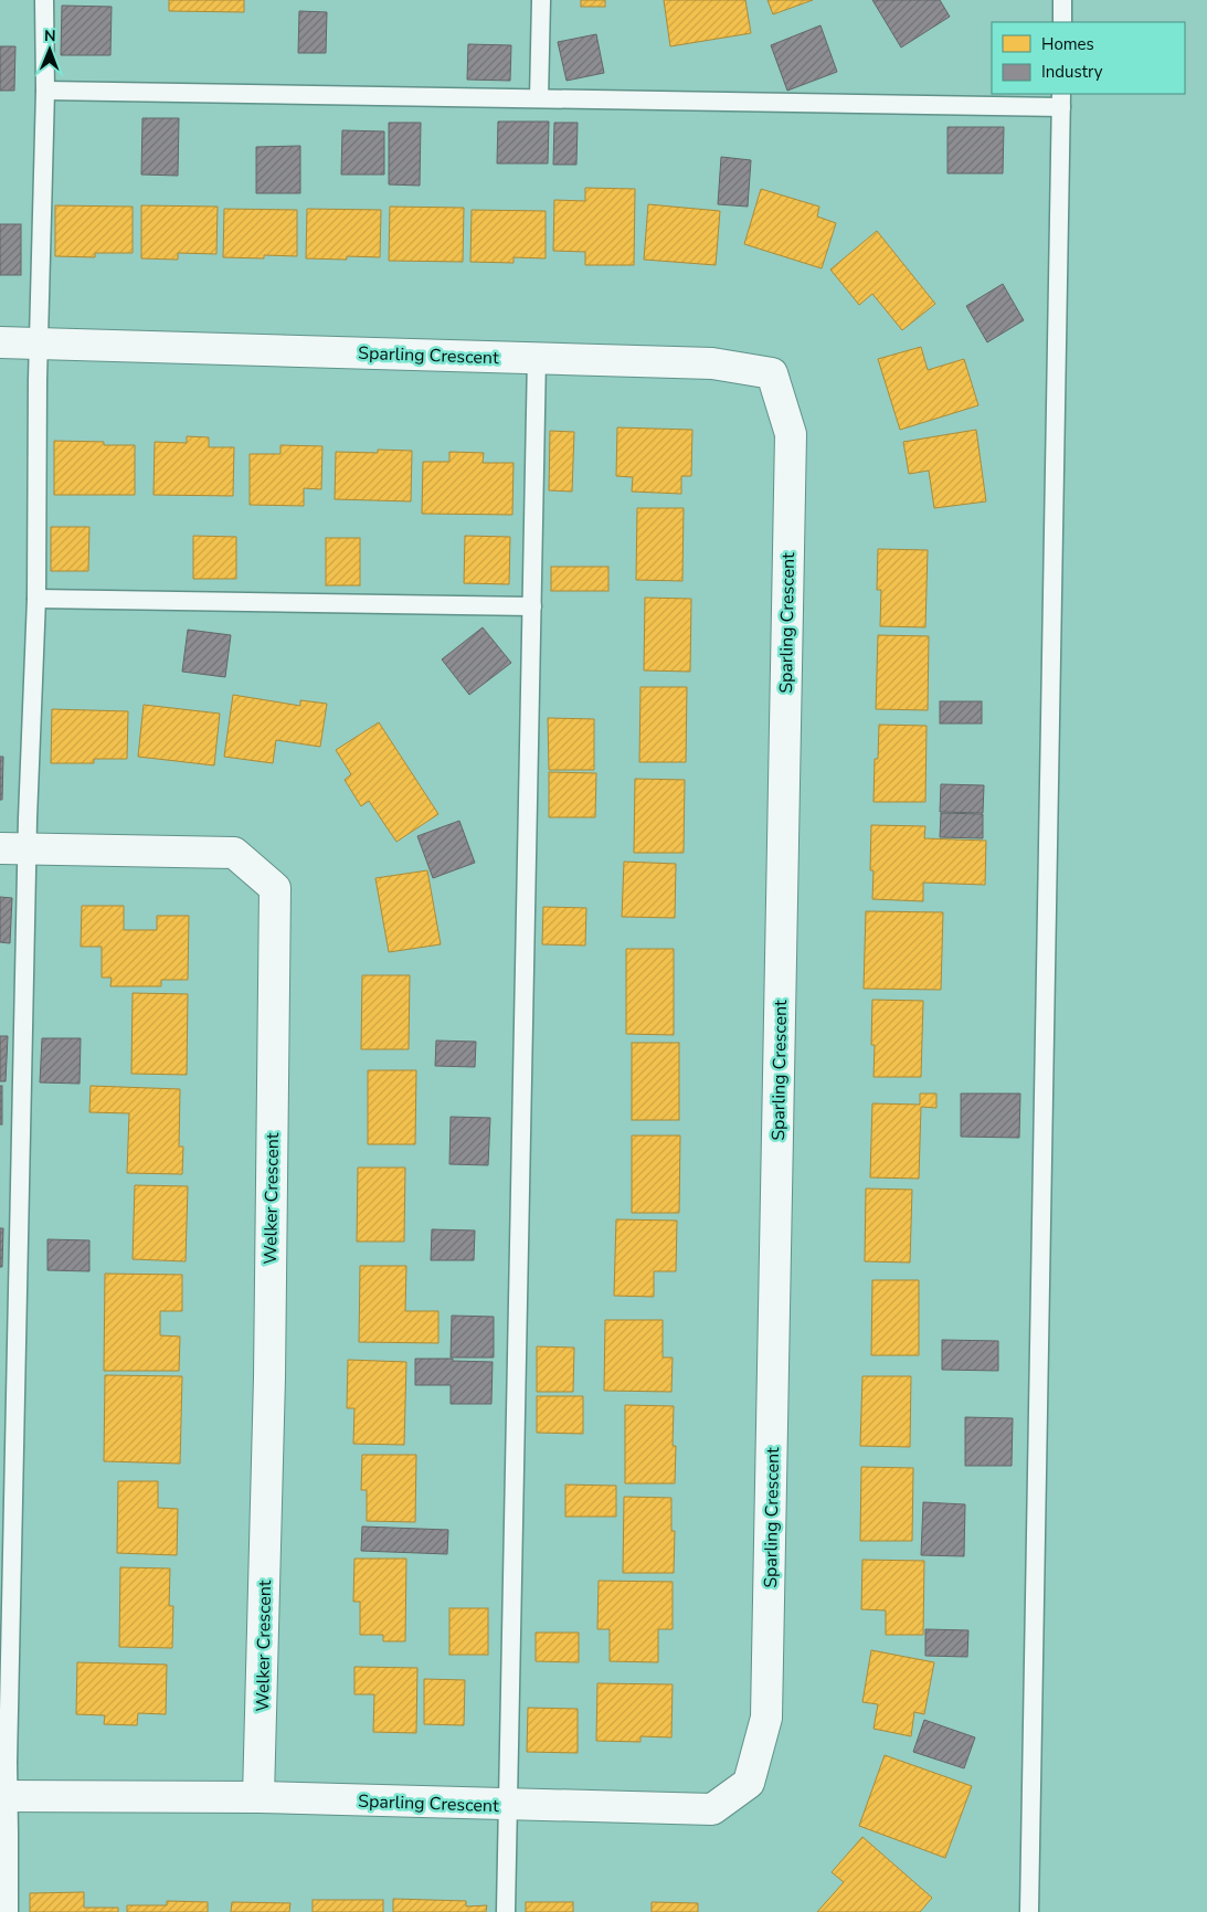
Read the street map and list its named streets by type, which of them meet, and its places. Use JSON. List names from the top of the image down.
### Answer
{
  "streets": {
    "street": ["Sparling Crescent", "Welker Crescent"]
  },
  "crossings": [
    ["Sparling Crescent", "Welker Crescent"]
  ],
  "legend": ["Homes", "Industry"],
  "north": "top"
}
